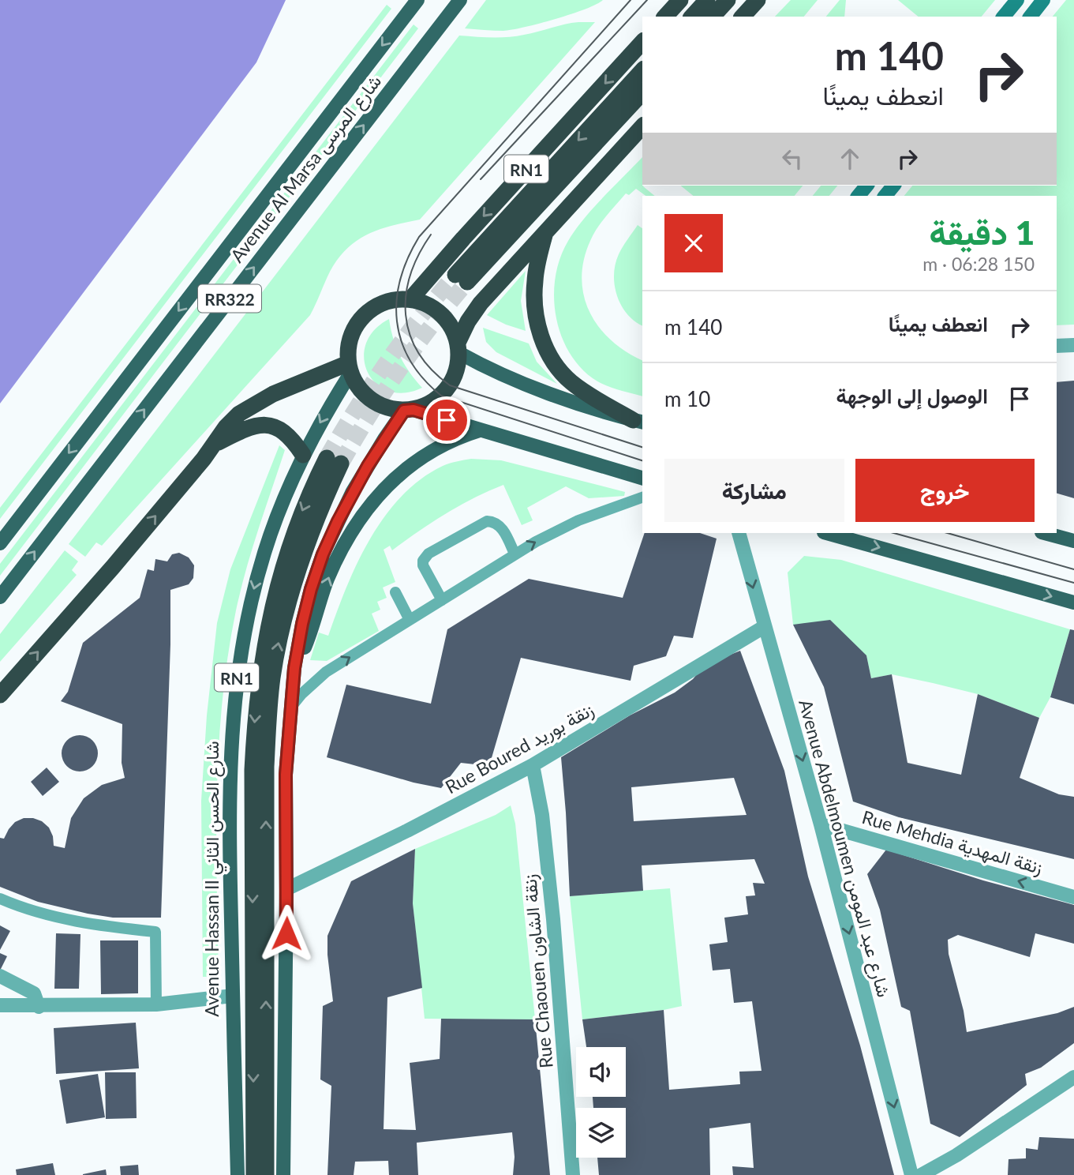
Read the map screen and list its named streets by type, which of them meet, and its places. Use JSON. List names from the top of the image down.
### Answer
{
  "streets": {
    "highway": ["RN1"],
    "main road": ["Avenue Al Marsa شارع المرسى", "RR322", "Avenue Hassan II شارع الحسن الثاني"],
    "street": [
      "Rue Boured زنقة بوريد",
      "Rue Mehdia زنقة المهدية",
      "Avenue Abdelmoumen شارع عبد المومن",
      "Rue Chaouen زنقة الشاون"
    ]
  },
  "crossings": [
    ["RN1", "Avenue Hassan II شارع الحسن الثاني"],
    ["Rue Boured زنقة بوريد", "Avenue Abdelmoumen شارع عبد المومن"],
    ["Rue Boured زنقة بوريد", "Rue Chaouen زنقة الشاون"],
    ["Rue Mehdia زنقة المهدية", "Avenue Abdelmoumen شارع عبد المومن"]
  ],
  "one_way": ["Rue Mehdia زنقة المهدية", "Avenue Abdelmoumen شارع عبد المومن"],
  "page": {
    "turn": ["140 m", "انعطف يمينًا"],
    "heading": ["1 دقيقة", "150 m · 06:28"],
    "list": [
      {
        "name": "انعطف يمينًا",
        "value": "140 m"
      },
      {
        "name": "الوصول إلى الوجهة",
        "value": "10 m"
      }
    ],
    "buttons": ["خروج", "مشاركة"]
  }
}
